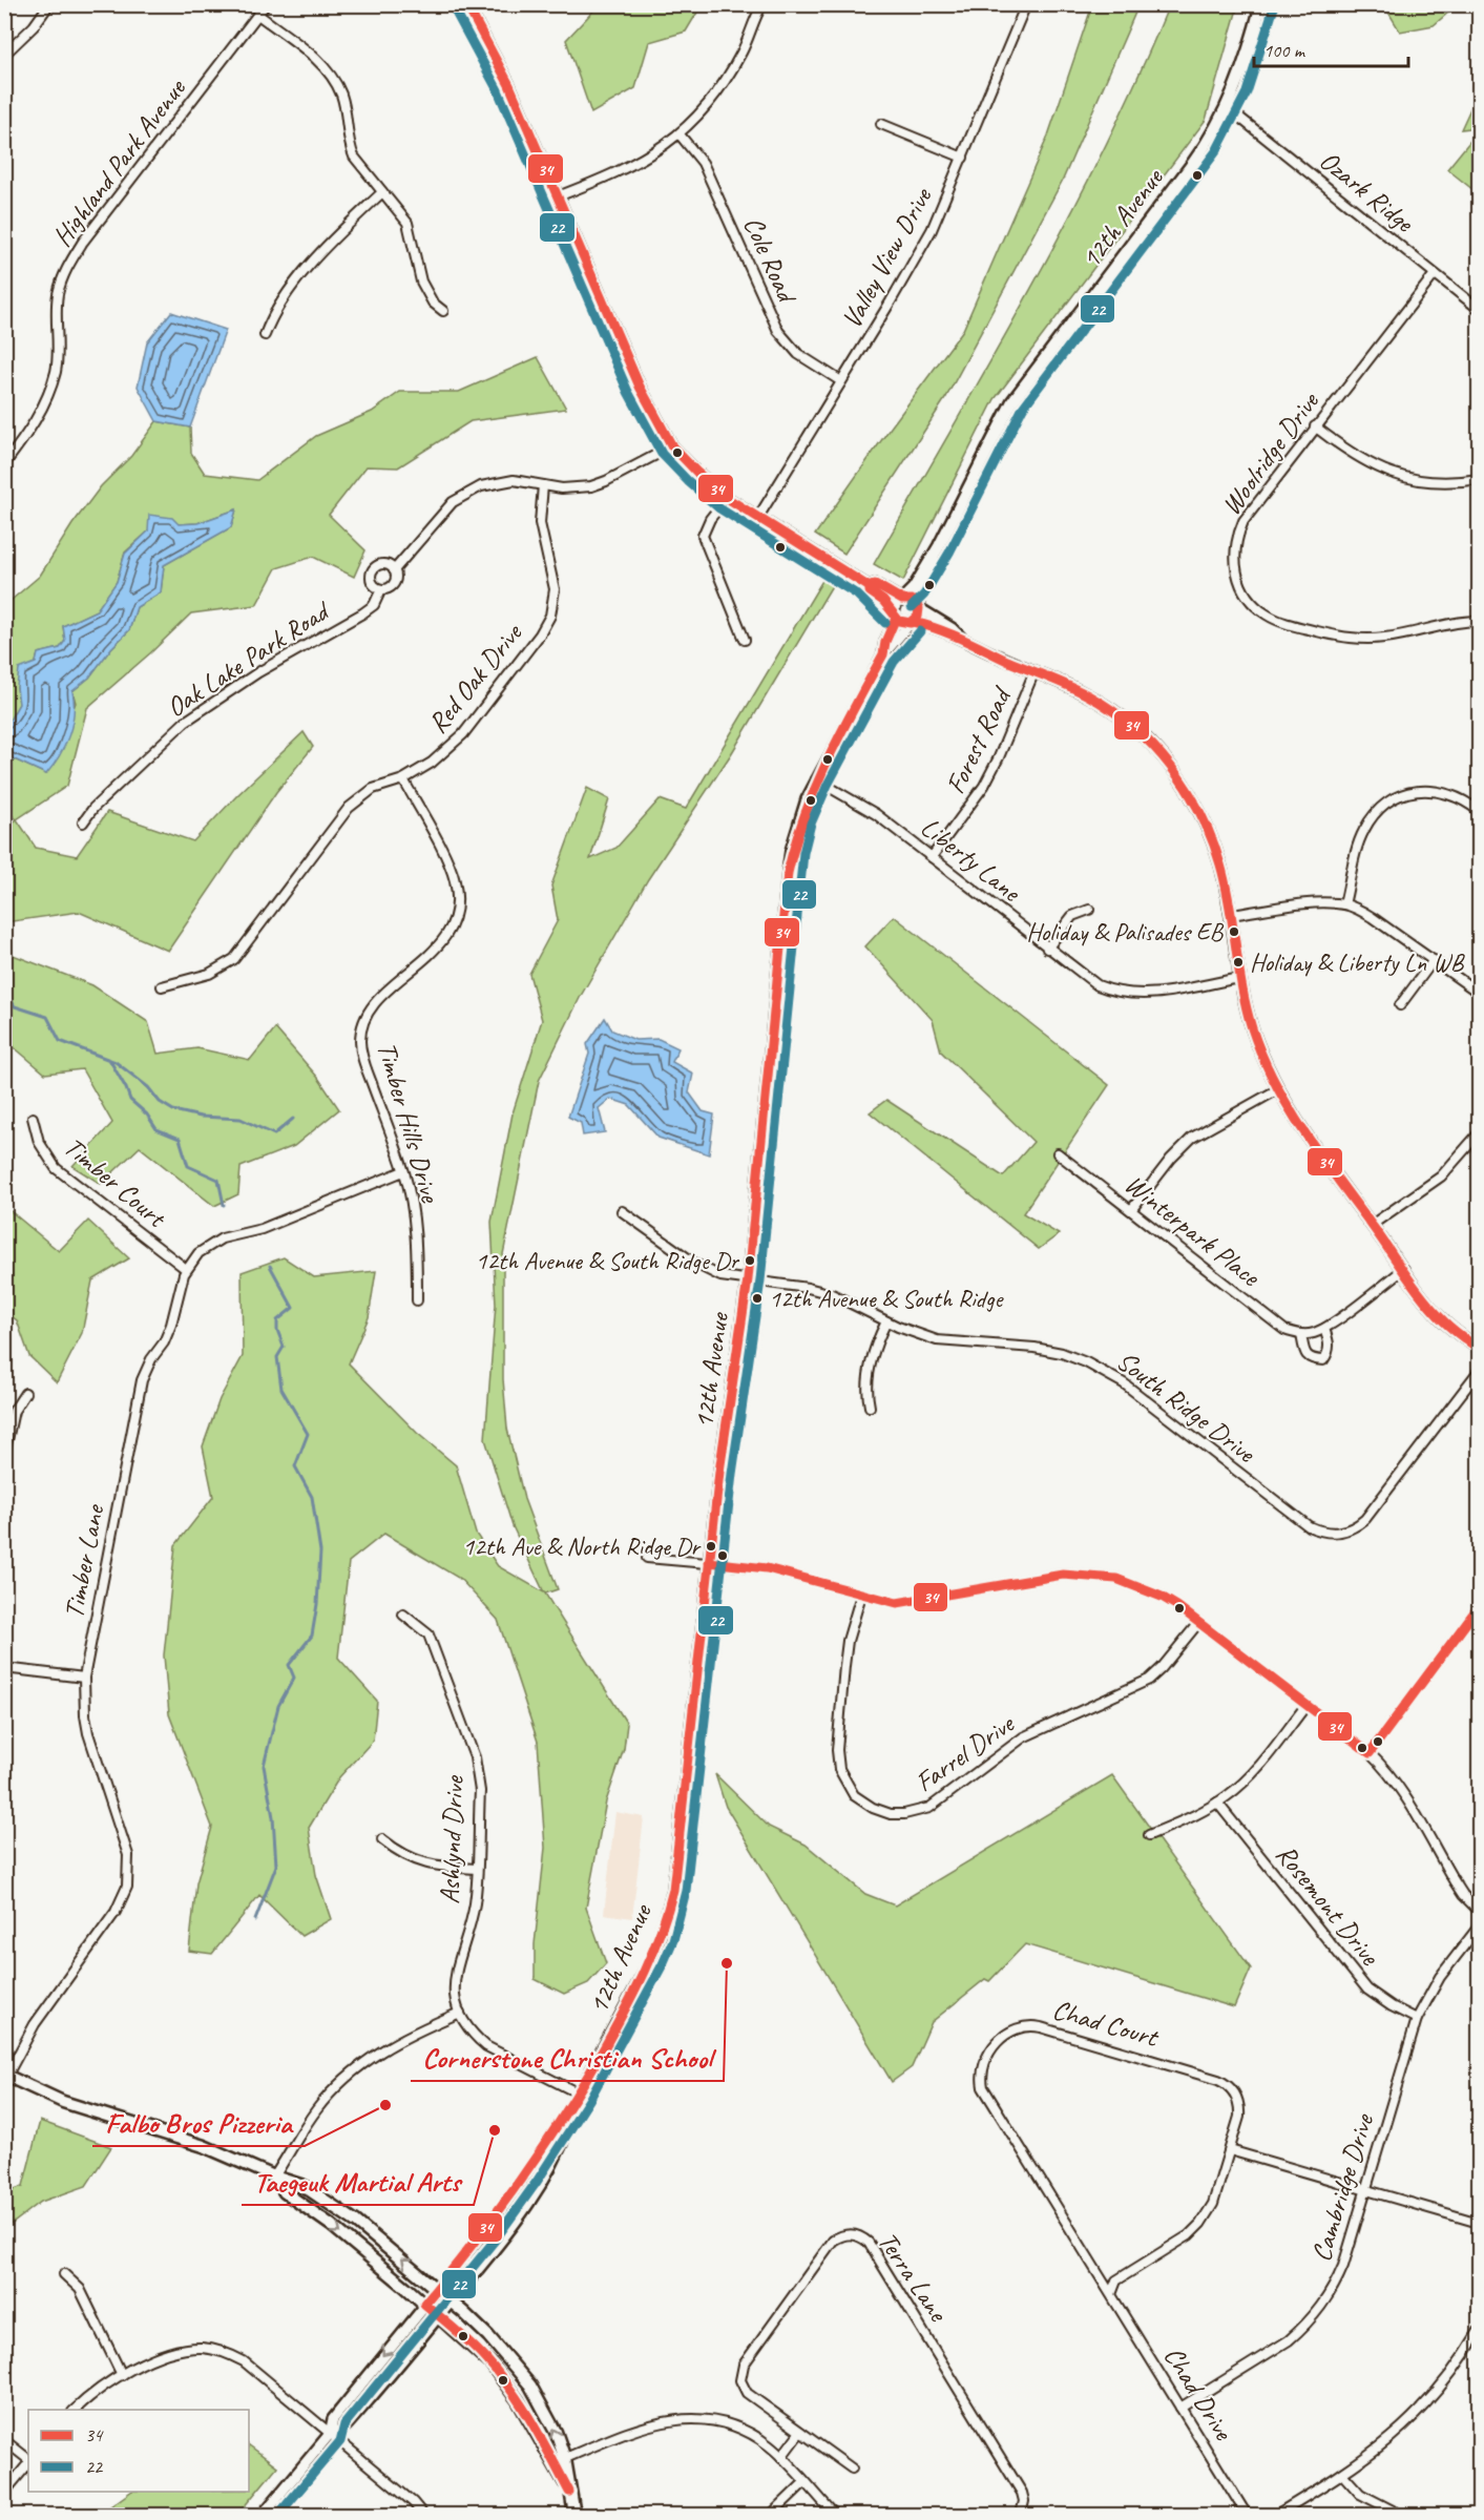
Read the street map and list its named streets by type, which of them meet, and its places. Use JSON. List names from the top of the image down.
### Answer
{
  "streets": {
    "main road": ["12th Avenue"],
    "street": [
      "Highland Park Avenue",
      "Ozark Ridge",
      "Cole Road",
      "Valley View Drive",
      "Woolridge Drive",
      "Oak Lake Park Road",
      "Red Oak Drive",
      "Forest Road",
      "Liberty Lane",
      "Timber Hills Drive",
      "Timber Court",
      "Winterpark Place",
      "South Ridge Drive",
      "Timber Lane",
      "Farrel Drive",
      "Ashlynd Drive",
      "Rosemont Drive",
      "Chad Court",
      "Cambridge Drive",
      "Terra Lane",
      "Chad Drive"
    ]
  },
  "crossings": [
    ["Ozark Ridge", "12th Avenue"],
    ["Ozark Ridge", "Woolridge Drive"],
    ["12th Avenue", "Liberty Lane"],
    ["12th Avenue", "South Ridge Drive"],
    ["12th Avenue", "Ashlynd Drive"],
    ["Cole Road", "Valley View Drive"],
    ["Oak Lake Park Road", "Red Oak Drive"],
    ["Red Oak Drive", "Timber Hills Drive"],
    ["Forest Road", "Liberty Lane"],
    ["Timber Court", "Timber Lane"],
    ["Rosemont Drive", "Cambridge Drive"],
    ["Chad Court", "Chad Drive"],
    ["Cambridge Drive", "Chad Drive"]
  ],
  "places": [
    "Holiday & Palisades EB",
    "Holiday & Liberty Ln WB",
    "12th Avenue & South Ridge Dr",
    "12th Avenue & South Ridge",
    "12th Ave & North Ridge Dr",
    "Cornerstone Christian School",
    "Falbo Bros Pizzeria",
    "Taegeuk Martial Arts"
  ],
  "lines": ["transit line 34", "transit line 22"],
  "legend": ["34", "22"],
  "scale_bar": "100 m"
}
